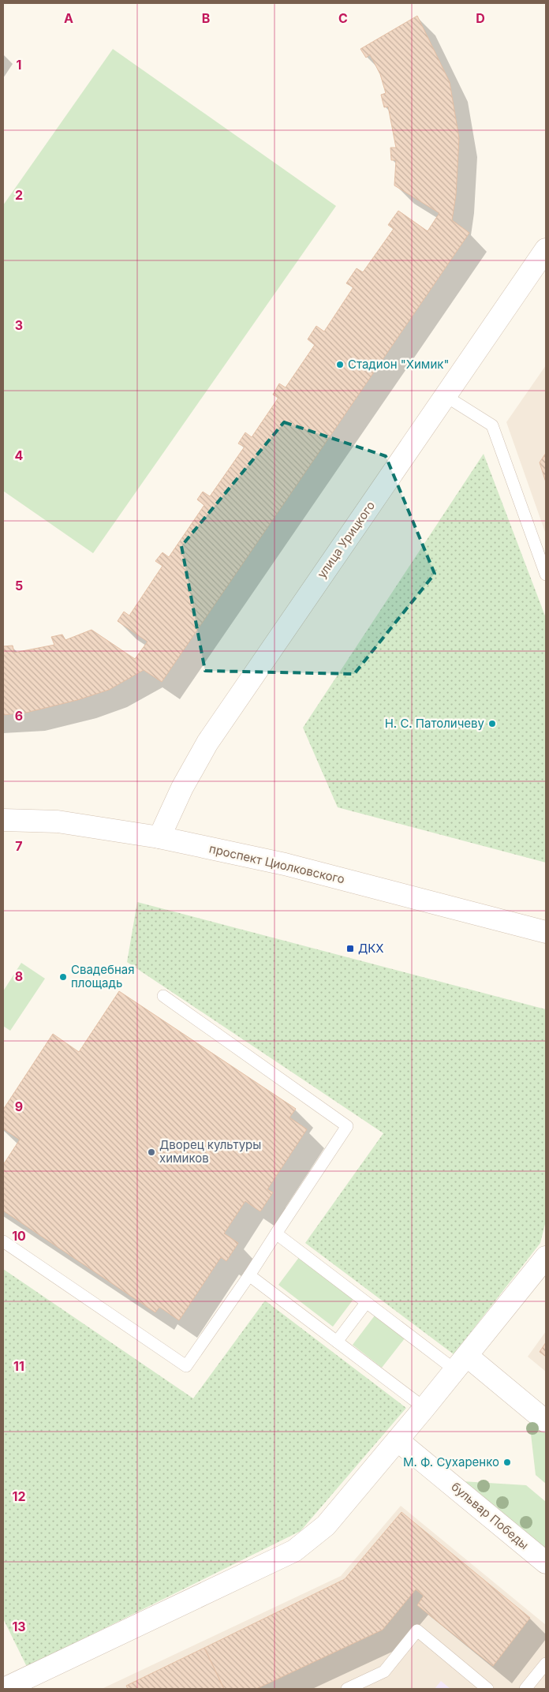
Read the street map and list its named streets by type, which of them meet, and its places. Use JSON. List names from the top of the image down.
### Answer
{
  "streets": {
    "street": ["улица Урицкого", "проспект Циолковского", "бульвар Победы"]
  },
  "crossings": [
    ["улица Урицкого", "проспект Циолковского"]
  ],
  "places": {
    "other": [
      "Стадион \"Химик\"",
      "Н. С. Патоличеву",
      "Свадебная площадь",
      "Дворец культуры химиков",
      "М. Ф. Сухаренко"
    ],
    "transit": ["ДКХ"]
  },
  "grid": {
    "columns": [
      "A",
      "B",
      "C",
      "D"
    ],
    "rows": [
      "1",
      "2",
      "3",
      "4",
      "5",
      "6",
      "7",
      "8",
      "9",
      "10",
      "11",
      "12",
      "13"
    ]
  }
}
